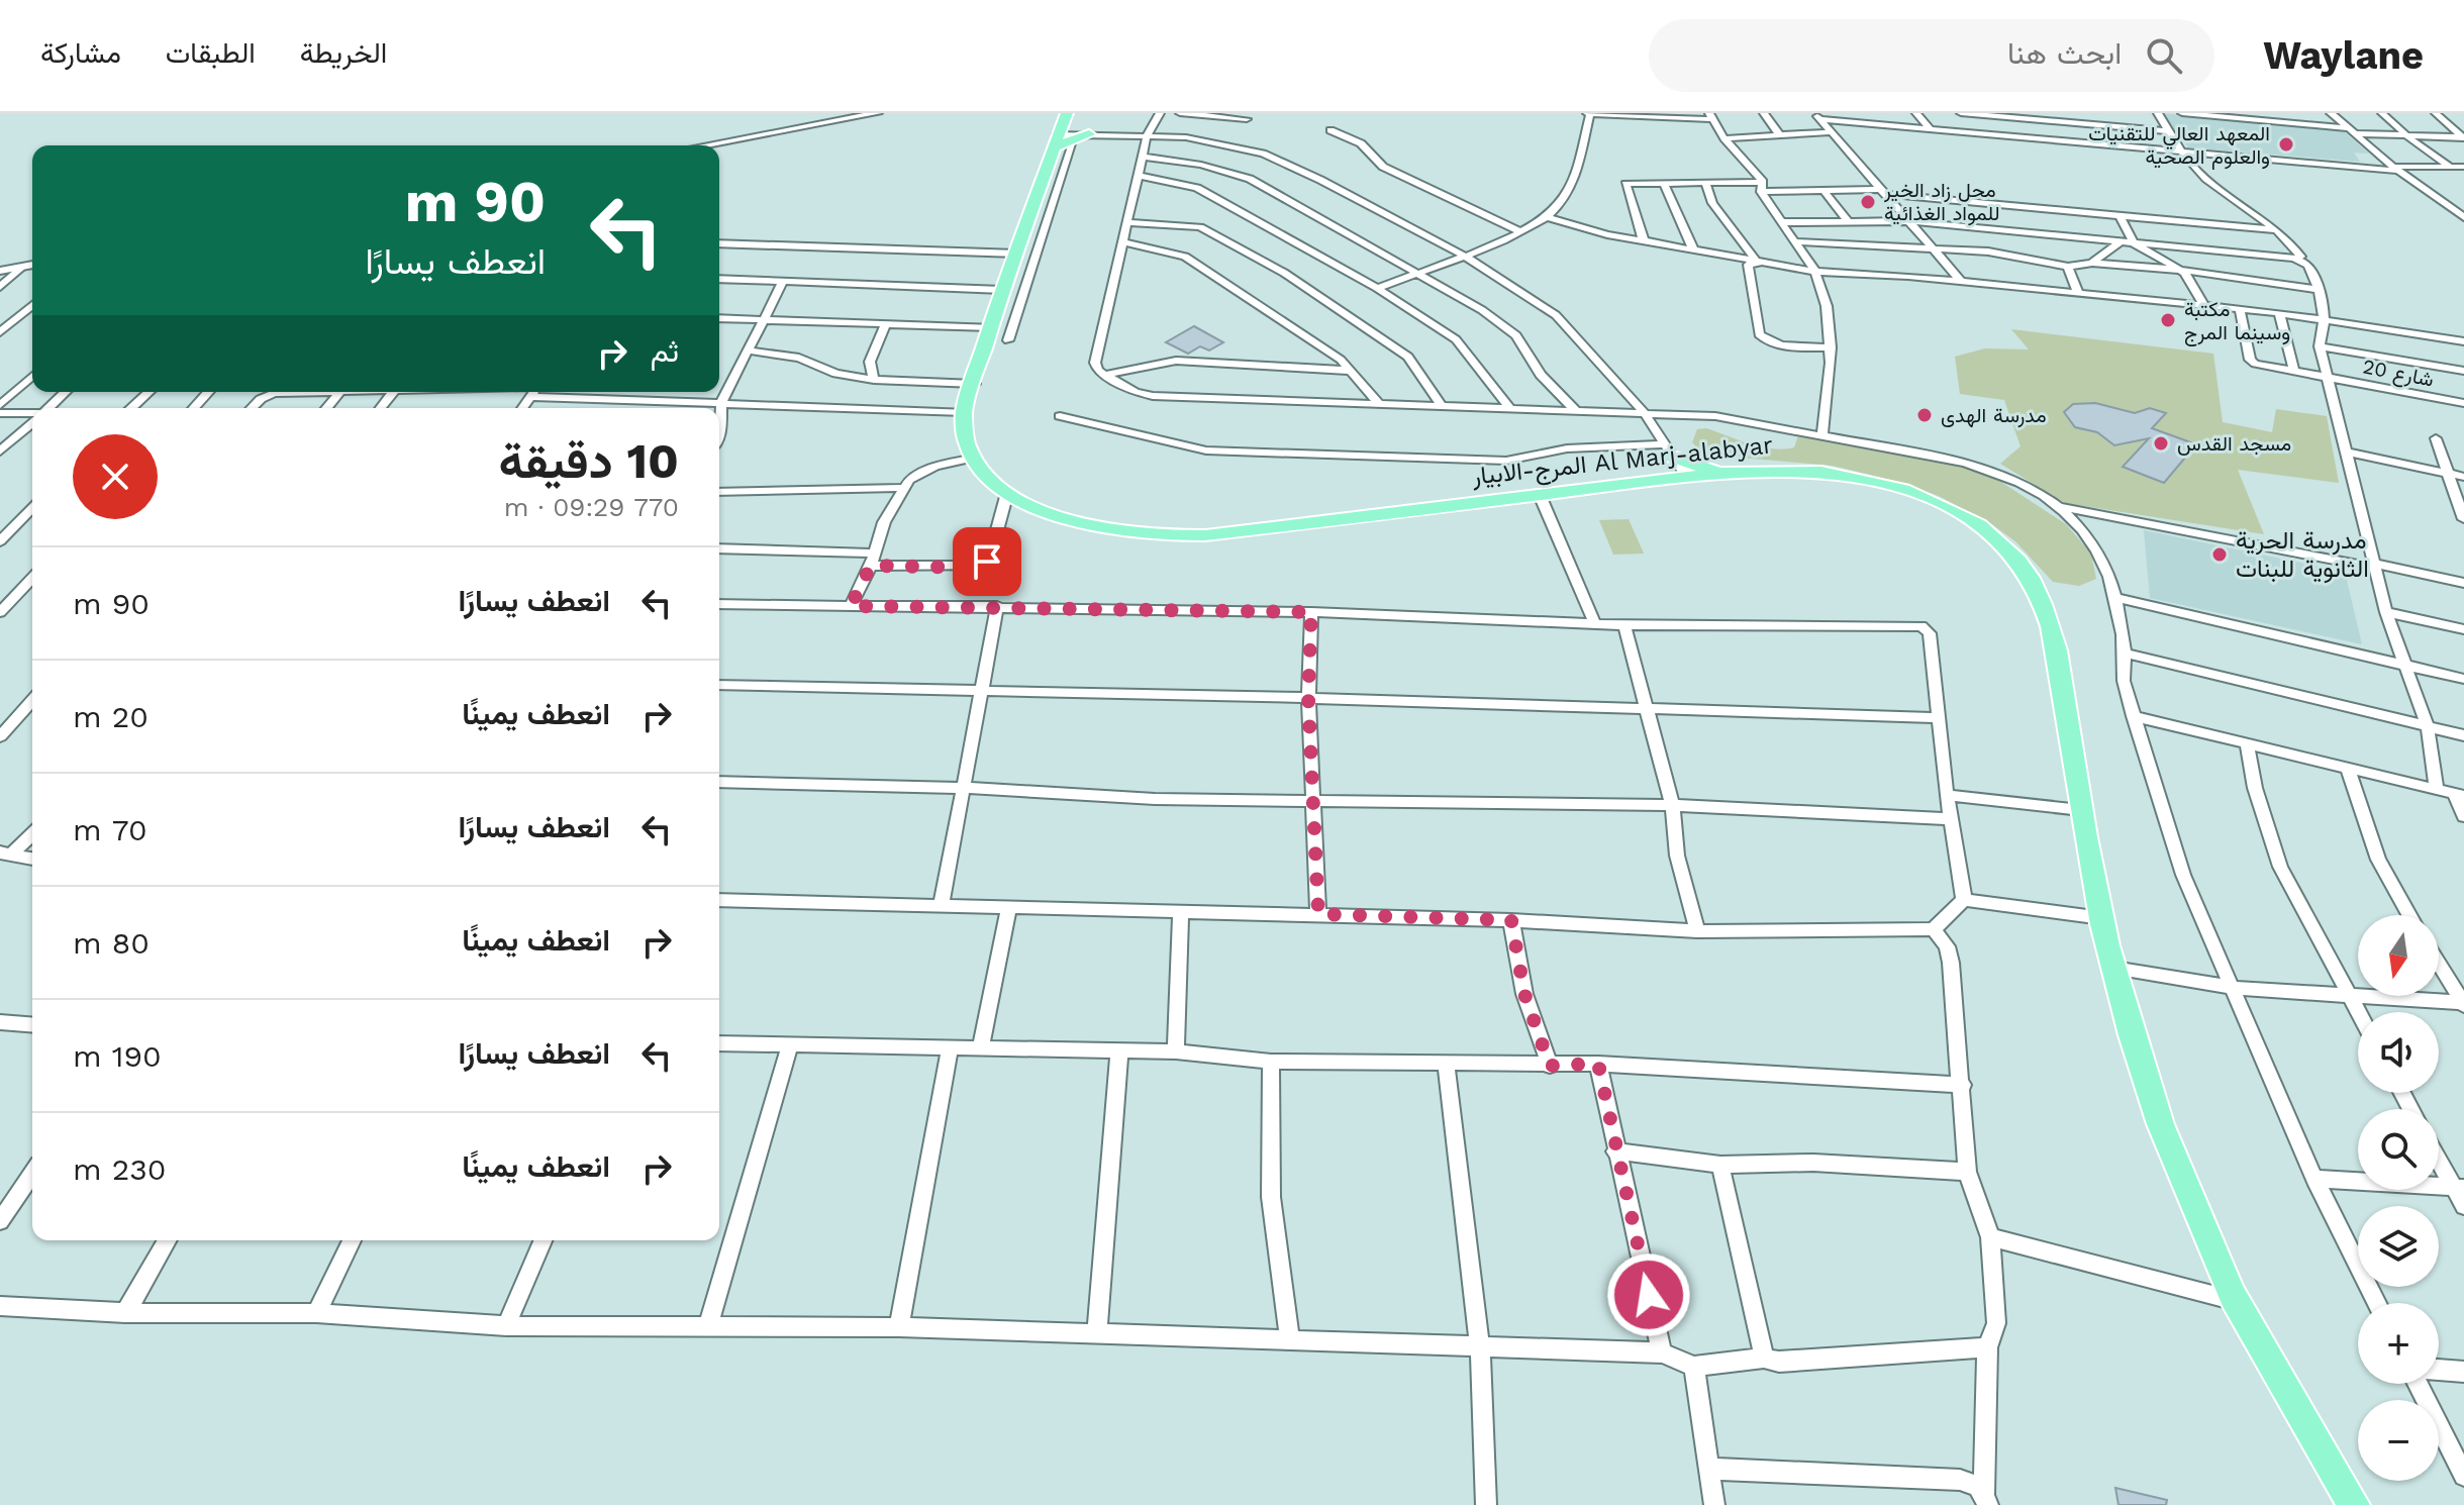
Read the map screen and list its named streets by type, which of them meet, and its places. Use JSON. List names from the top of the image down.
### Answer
{
  "streets": {
    "main road": ["المرج-الابيار Al Marj-alabyar"],
    "street": ["شارع 20"]
  },
  "places": [
    "المعهد العالي للتقنيات والعلوم الصحية",
    "محل زاد الخير للمواد الغذائية",
    "مكتبة وسينما المرج",
    "مدرسة الهدى",
    "مسجد القدس",
    "مدرسة الحرية الثانوية للبنات"
  ],
  "north": "bottom",
  "page": {
    "header": "Waylane",
    "search": "ابحث هنا",
    "nav": ["الخريطة", "الطبقات", "مشاركة"],
    "turn": ["90 m", "انعطف يسارًا"],
    "then": "ثم",
    "heading": ["10 دقيقة", "770 m · 09:29"],
    "list": [
      {
        "name": "انعطف يسارًا",
        "value": "90 m"
      },
      {
        "name": "انعطف يمينًا",
        "value": "20 m"
      },
      {
        "name": "انعطف يسارًا",
        "value": "70 m"
      },
      {
        "name": "انعطف يمينًا",
        "value": "80 m"
      },
      {
        "name": "انعطف يسارًا",
        "value": "190 m"
      },
      {
        "name": "انعطف يمينًا",
        "value": "230 m"
      }
    ],
    "map_buttons": ["+", "−"]
  }
}
